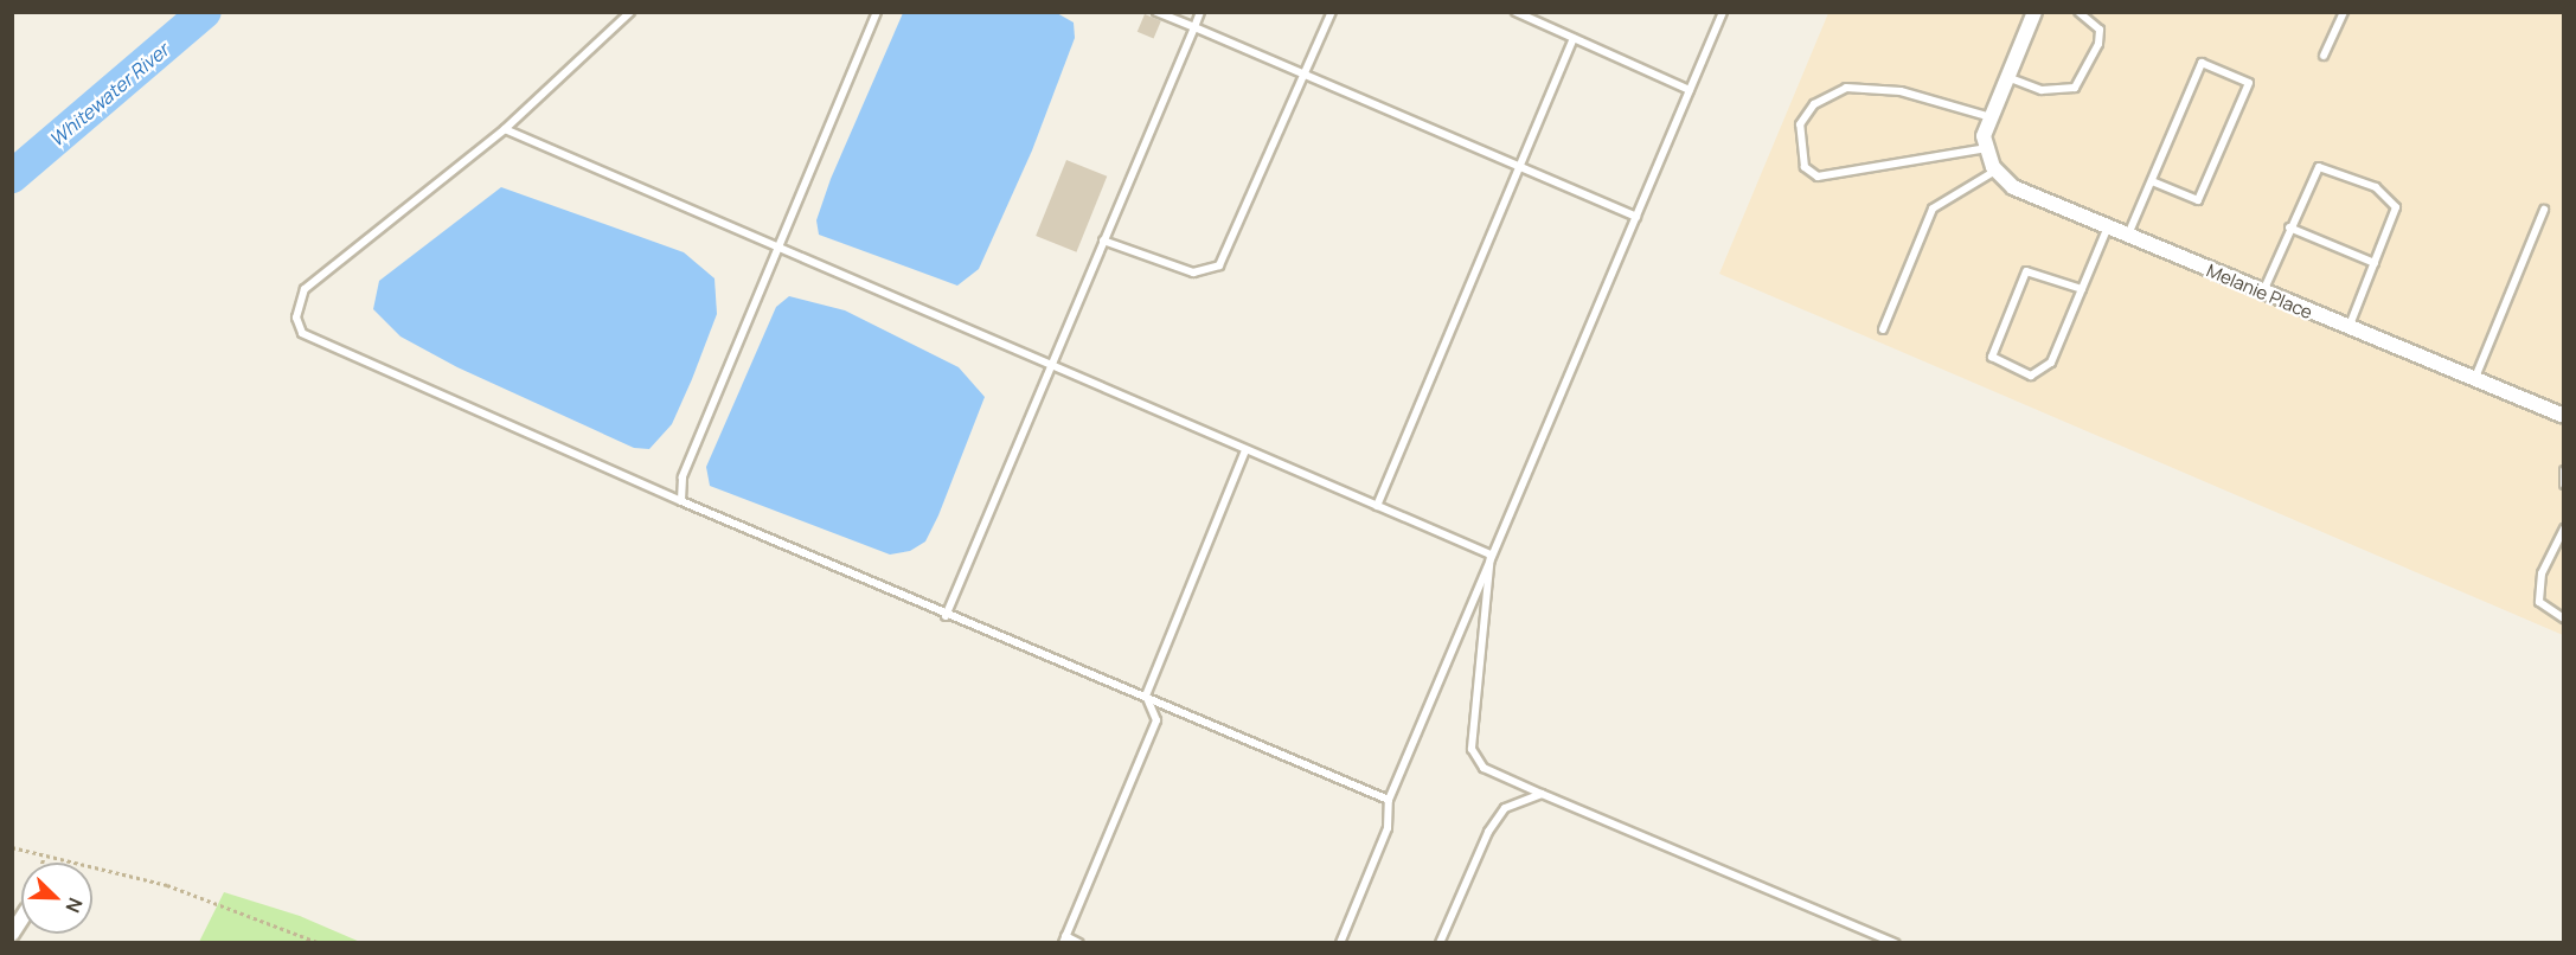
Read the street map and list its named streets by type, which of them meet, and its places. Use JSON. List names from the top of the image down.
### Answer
{
  "streets": {
    "street": ["Melanie Place"]
  },
  "water": ["Whitewater River"],
  "north": "bottom right"
}
